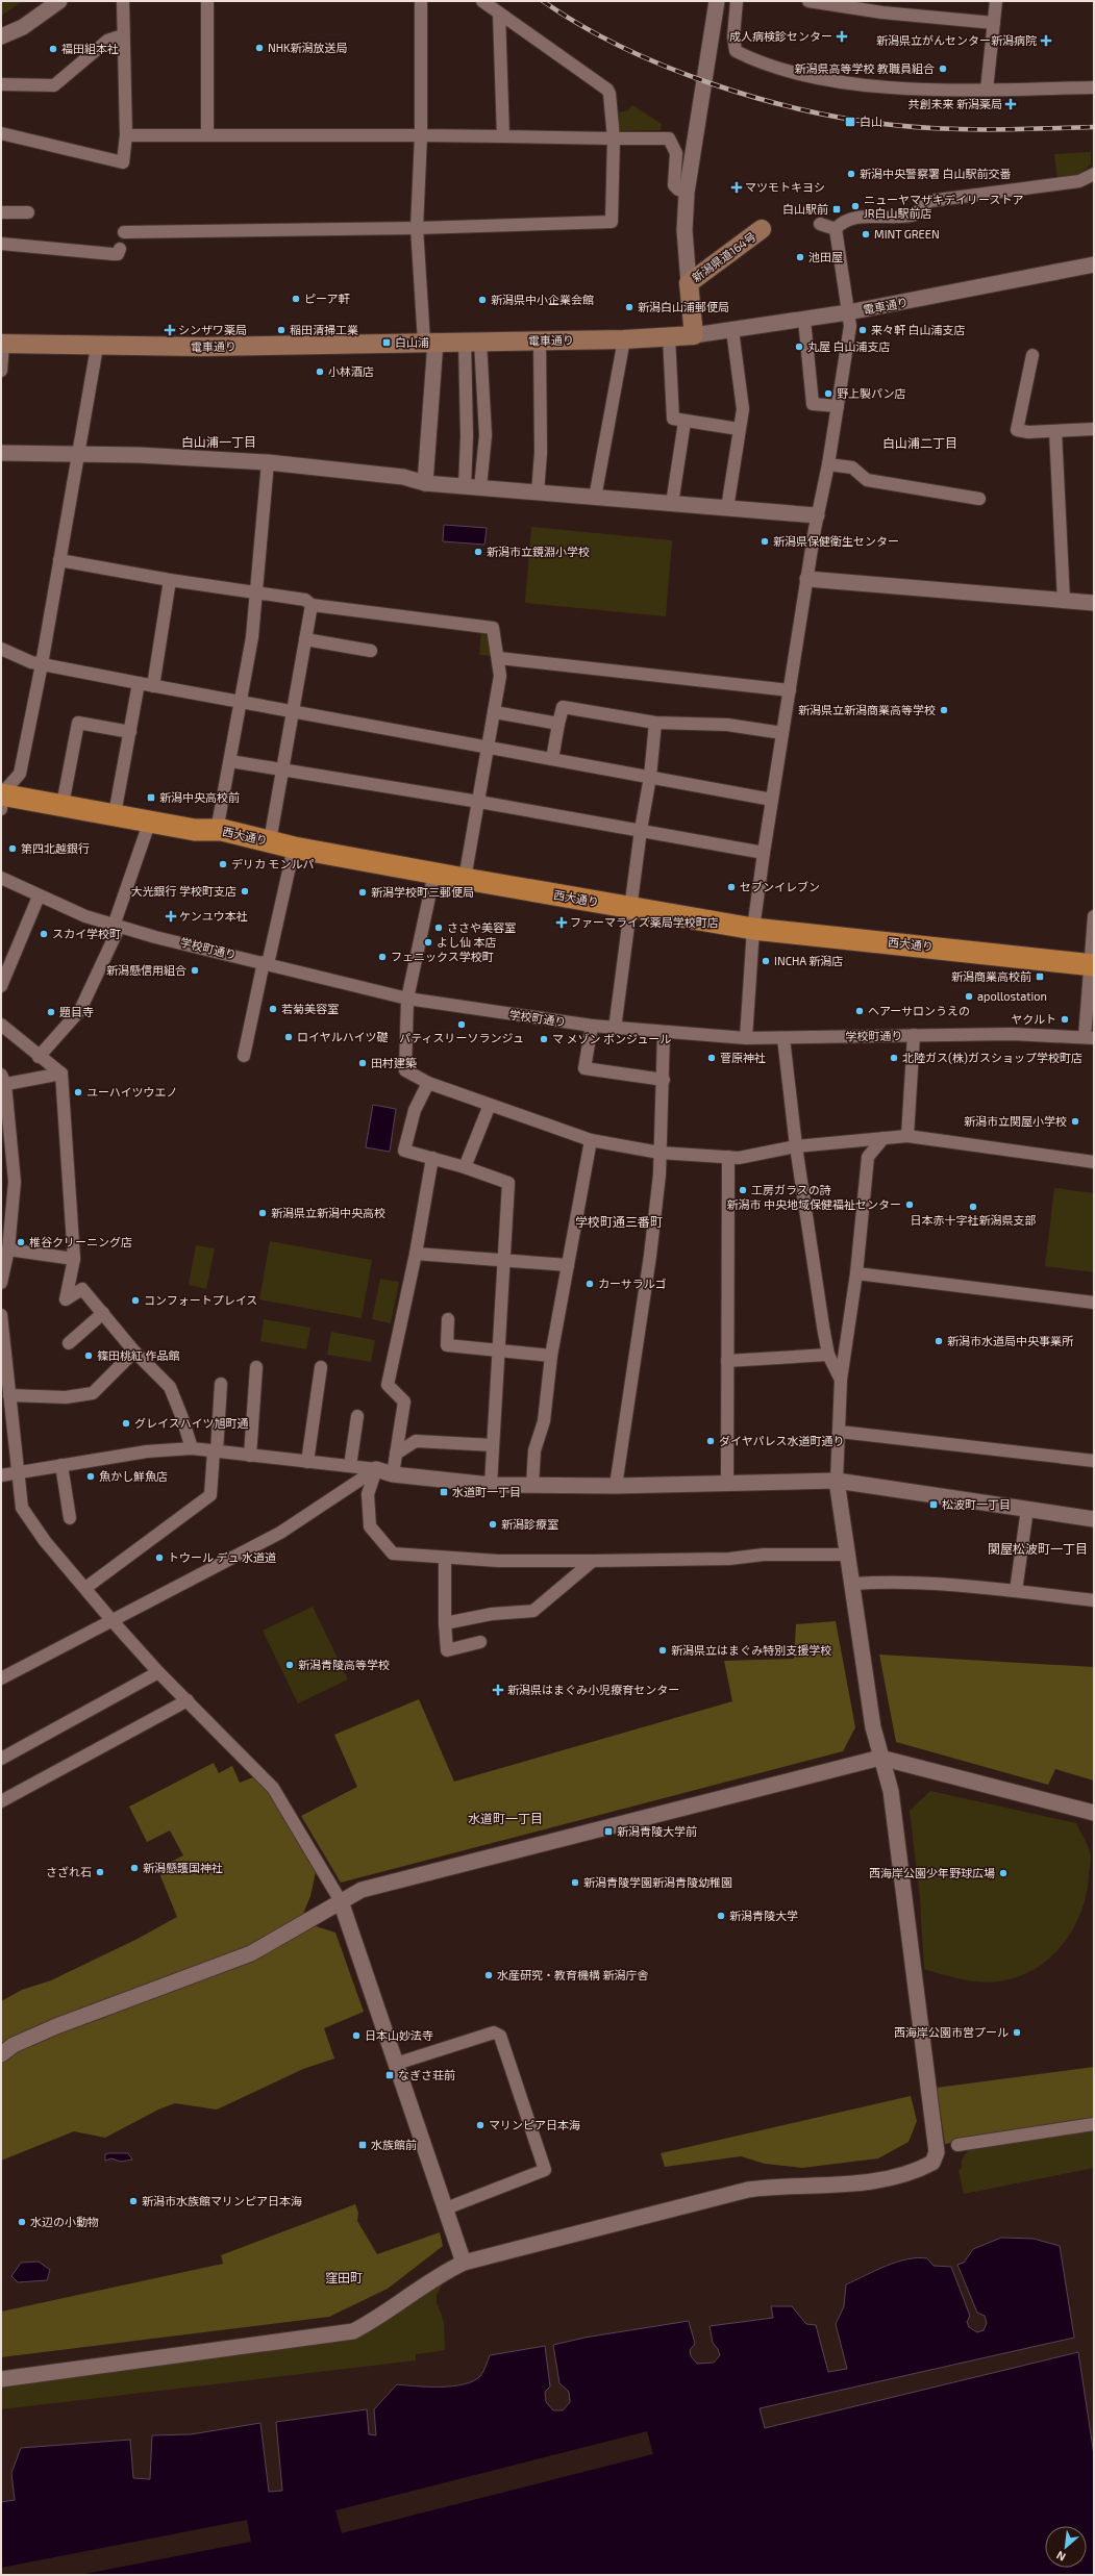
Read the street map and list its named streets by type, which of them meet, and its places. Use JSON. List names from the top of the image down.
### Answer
{
  "streets": {
    "highway": ["西大通り"],
    "main road": ["新潟県道164号", "電車通り"],
    "street": ["学校町通り"]
  },
  "crossings": [
    ["新潟県道164号", "電車通り"]
  ],
  "districts": [
    "白山浦一丁目",
    "白山浦二丁目",
    "学校町通三番町",
    "関屋松波町一丁目",
    "水道町一丁目",
    "窪田町"
  ],
  "places": {
    "health": [
      "成人病検診センター",
      "新潟県立がんセンター新潟病院",
      "共創未来 新潟薬局",
      "マツモトキヨシ",
      "シンザワ薬局",
      "ケンユウ本社",
      "ファーマライズ薬局学校町店",
      "新潟県はまぐみ小児療育センター"
    ],
    "other": [
      "NHK新潟放送局",
      "福田組本社",
      "新潟県高等学校 教職員組合",
      "新潟中央警察署 白山駅前交番",
      "ニューヤマザキデイリーストア JR白山駅前店",
      "MINT GREEN",
      "池田屋",
      "ピーア軒",
      "新潟県中小企業会館",
      "新潟白山浦郵便局",
      "稲田清掃工業",
      "来々軒 白山浦支店",
      "丸屋 白山浦支店",
      "小林酒店",
      "野上製パン店",
      "新潟県保健衛生センター",
      "新潟市立鏡淵小学校",
      "新潟県立新潟商業高等学校",
      "第四北越銀行",
      "デリカ モンルパ",
      "セブンイレブン",
      "大光銀行 学校町支店",
      "新潟学校町三郵便局",
      "ささや美容室",
      "スカイ学校町",
      "よし仙 本店",
      "フェニックス学校町",
      "INCHA 新潟店",
      "新潟懸信用組合",
      "apollostation",
      "若菊美容室",
      "ヘアーサロンうえの",
      "題目寺",
      "ヤクルト",
      "パティスリーソランジュ",
      "ロイヤルハイツ礎",
      "マ メゾン ボンジュール",
      "菅原神社",
      "北陸ガス(株)ガスショップ学校町店",
      "田村建築",
      "ユーハイツウエノ",
      "新潟市立関屋小学校",
      "工房ガラスの詩",
      "新潟市 中央地域保健福祉センター",
      "日本赤十字社新潟県支部",
      "新潟県立新潟中央高校",
      "椎谷クリーニング店",
      "カーサラルゴ",
      "コンフォートプレイス",
      "新潟市水道局中央事業所",
      "篠田桃紅 作品館",
      "グレイスハイツ旭町通",
      "ダイヤパレス水道町通り",
      "魚かし鮮魚店",
      "新潟診療室",
      "トウール デュ 水道道",
      "新潟県立はまぐみ特別支援学校",
      "新潟青陵高等学校",
      "新潟懸護国神社",
      "さざれ石",
      "西海岸公園少年野球広場",
      "新潟青陵学園新潟青陵幼稚園",
      "新潟青陵大学",
      "水産研究・教育機構 新潟庁舎",
      "西海岸公園市営プール",
      "日本山妙法寺",
      "マリンピア日本海",
      "新潟市水族館マリンピア日本海",
      "水辺の小動物"
    ],
    "transit": [
      "白山",
      "白山駅前",
      "白山浦",
      "新潟中央高校前",
      "新潟商業高校前",
      "水道町一丁目",
      "松波町一丁目",
      "新潟青陵大学前",
      "なぎさ荘前",
      "水族館前"
    ]
  },
  "north": "bottom left"
}
